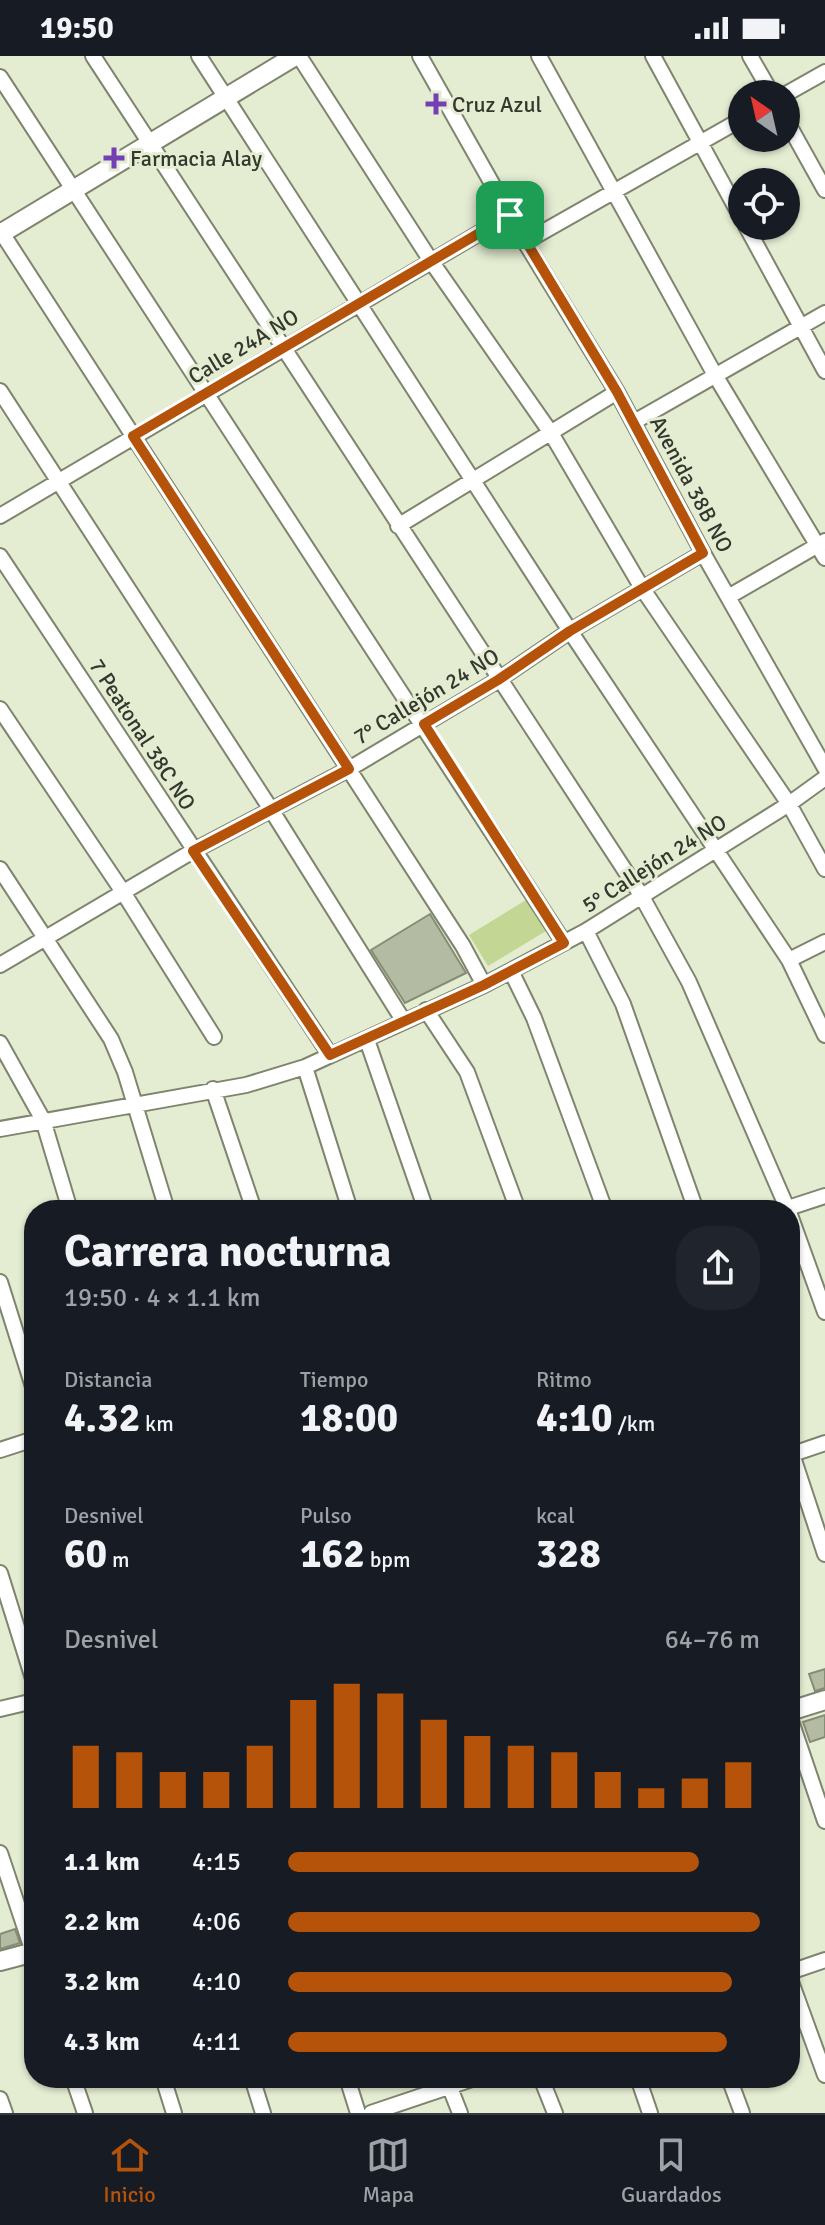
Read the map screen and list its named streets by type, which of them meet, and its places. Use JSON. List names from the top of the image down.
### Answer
{
  "streets": {
    "street": [
      "Calle 24A NO",
      "Avenida 38B NO",
      "7° Callejón 24 NO",
      "7 Peatonal 38C NO",
      "5° Callejón 24 NO"
    ]
  },
  "crossings": [
    ["Calle 24A NO", "Avenida 38B NO"],
    ["Avenida 38B NO", "7° Callejón 24 NO"],
    ["7° Callejón 24 NO", "7 Peatonal 38C NO"],
    ["7 Peatonal 38C NO", "5° Callejón 24 NO"]
  ],
  "places": {
    "health": ["Cruz Azul", "Farmacia Alay"]
  },
  "north": "top left",
  "page": {
    "status": "19:50",
    "heading": ["Carrera nocturna", "19:50 · 4 × 1.1 km"],
    "stats": [
      ["Distancia", "4.32 km"],
      ["Tiempo", "18:00"],
      ["Ritmo", "4:10 /km"],
      ["Desnivel", "60 m"],
      ["Pulso", "162 bpm"],
      ["kcal", "328"]
    ],
    "chart": ["Desnivel", "64–76 m"],
    "list": [
      {
        "name": "1.1 km",
        "note": "4:15"
      },
      {
        "name": "2.2 km",
        "note": "4:06"
      },
      {
        "name": "3.2 km",
        "note": "4:10"
      },
      {
        "name": "4.3 km",
        "note": "4:11"
      }
    ],
    "tabs": ["Inicio", "Mapa", "Guardados"]
  }
}
